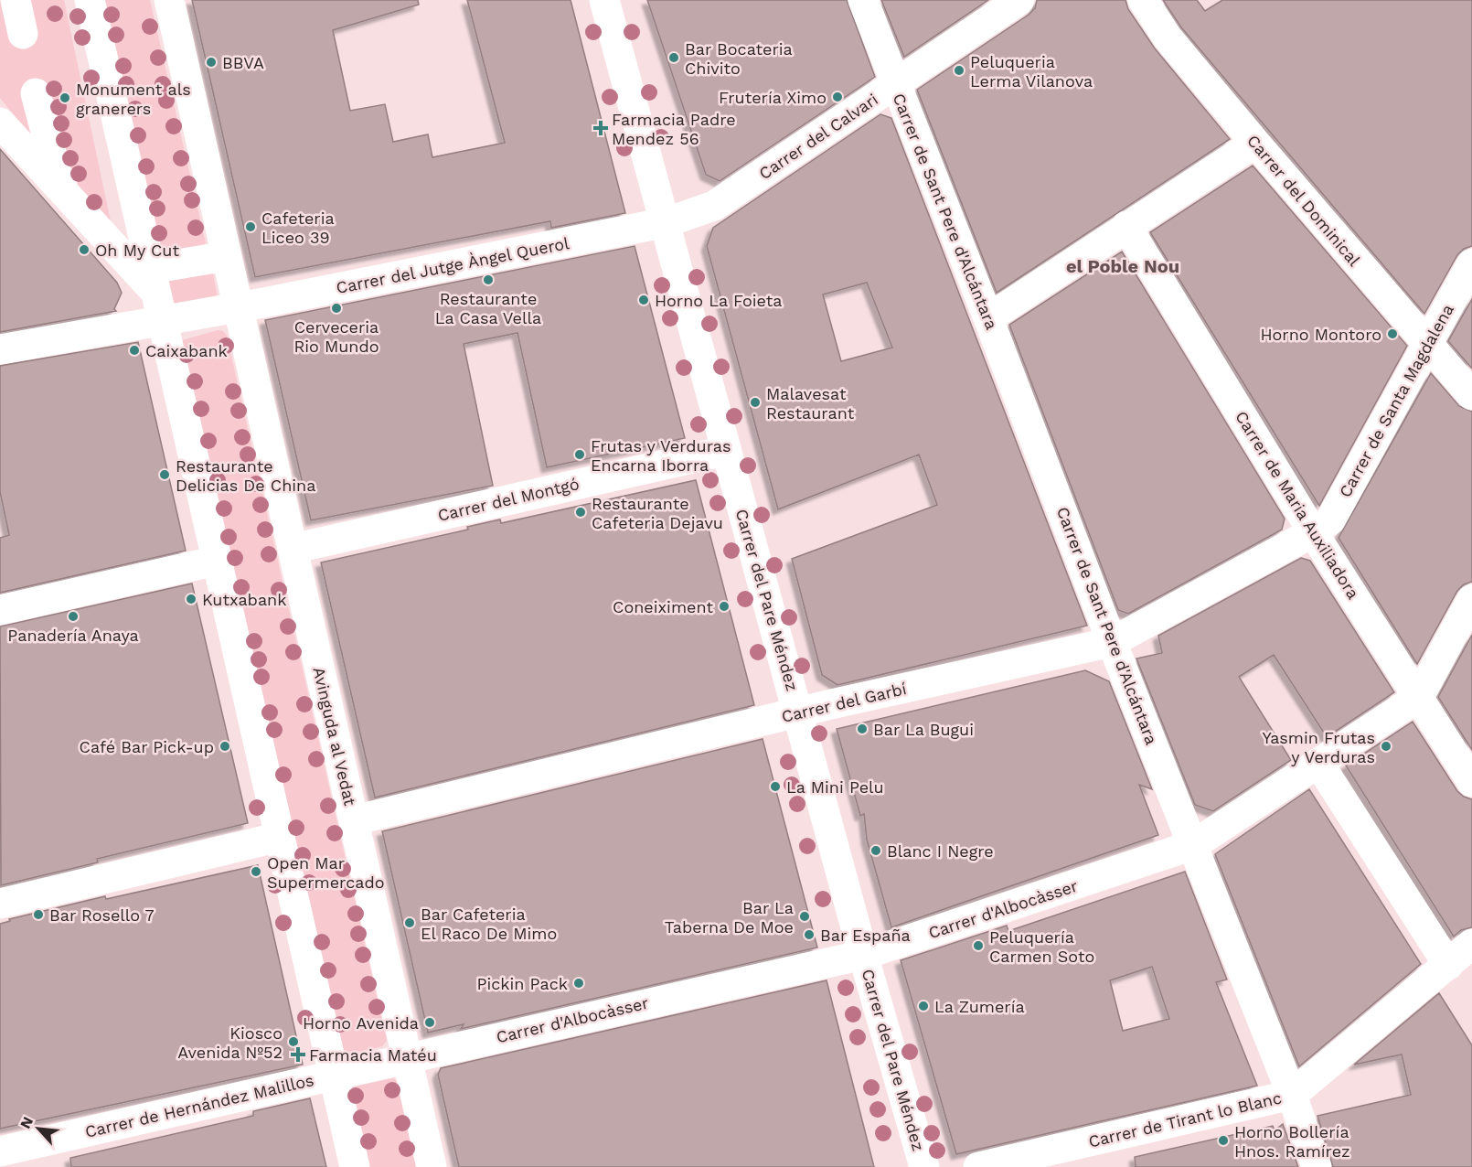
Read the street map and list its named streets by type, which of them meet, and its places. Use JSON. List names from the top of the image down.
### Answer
{
  "streets": {
    "street": [
      "Carrer del Calvari",
      "Carrer del Dominical",
      "Carrer de Sant Pere d'Alcántara",
      "Carrer del Jutge Àngel Querol",
      "Carrer de Santa Magdalena",
      "Carrer del Montgó",
      "Carrer de Maria Auxiliadora",
      "Carrer del Pare Méndez",
      "Carrer del Garbí",
      "Avinguda al Vedat",
      "Carrer d'Albocàsser",
      "Carrer de Hernández Malillos",
      "Carrer de Tirant lo Blanc"
    ]
  },
  "crossings": [
    ["Carrer del Calvari", "Carrer de Sant Pere d'Alcántara"],
    ["Carrer del Calvari", "Carrer del Jutge Àngel Querol"],
    ["Carrer del Calvari", "Carrer del Pare Méndez"],
    ["Carrer del Dominical", "Carrer de Santa Magdalena"],
    ["Carrer de Sant Pere d'Alcántara", "Carrer del Garbí"],
    ["Carrer de Sant Pere d'Alcántara", "Carrer d'Albocàsser"],
    ["Carrer de Sant Pere d'Alcántara", "Carrer de Tirant lo Blanc"],
    ["Carrer del Jutge Àngel Querol", "Carrer del Pare Méndez"],
    ["Carrer del Jutge Àngel Querol", "Avinguda al Vedat"],
    ["Carrer de Santa Magdalena", "Carrer de Maria Auxiliadora"],
    ["Carrer de Santa Magdalena", "Carrer del Garbí"],
    ["Carrer del Montgó", "Carrer del Pare Méndez"],
    ["Carrer del Montgó", "Avinguda al Vedat"],
    ["Carrer de Maria Auxiliadora", "Carrer del Garbí"],
    ["Carrer de Maria Auxiliadora", "Carrer d'Albocàsser"],
    ["Carrer del Pare Méndez", "Carrer del Garbí"],
    ["Carrer del Pare Méndez", "Carrer d'Albocàsser"],
    ["Carrer del Garbí", "Avinguda al Vedat"],
    ["Avinguda al Vedat", "Carrer d'Albocàsser"]
  ],
  "districts": ["el Poble Nou"],
  "places": {
    "other": [
      "Bar Bocateria Chivito",
      "BBVA",
      "Peluqueria Lerma Vilanova",
      "Frutería Ximo",
      "Monument als granerers",
      "Cafeteria Liceo 39",
      "Oh My Cut",
      "Restaurante La Casa Vella",
      "Horno La Foieta",
      "Cerveceria Rio Mundo",
      "Horno Montoro",
      "Caixabank",
      "Malavesat Restaurant",
      "Frutas y Verduras Encarna Iborra",
      "Restaurante Delicias De China",
      "Restaurante Cafeteria Dejavu",
      "Kutxabank",
      "Coneiximent",
      "Panadería Anaya",
      "Bar La Bugui",
      "Café Bar Pick-up",
      "Yasmin Frutas y Verduras",
      "La Mini Pelu",
      "Blanc I Negre",
      "Open Mar Supermercado",
      "Bar Rosello 7",
      "Bar La Taberna De Moe",
      "Bar Cafeteria El Raco De Mimo",
      "Bar España",
      "Peluquería Carmen Soto",
      "Pickin Pack",
      "La Zumería",
      "Horno Avenida",
      "Kiosco Avenida Nº52",
      "Horno Bollería Hnos. Ramírez"
    ],
    "health": ["Farmacia Padre Mendez 56", "Farmacia Matéu"]
  },
  "north": "top left"
}
